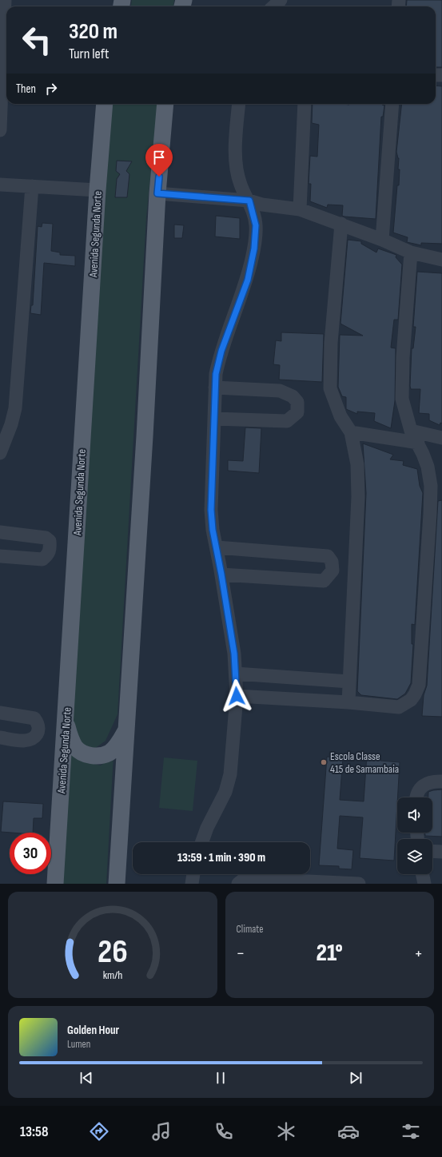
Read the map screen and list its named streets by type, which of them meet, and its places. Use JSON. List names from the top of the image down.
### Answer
{
  "streets": {
    "main road": ["Avenida Segunda Norte"]
  },
  "places": ["Escola Classe 415 de Samambaia"],
  "page": {
    "turn": ["320 m", "Turn left"],
    "then": "Then",
    "limit": "30",
    "trip": "13:59 · 1 min · 390 m",
    "tile": "Climate",
    "heat": ["−", "21°", "+"],
    "song": ["Golden Hour", "Lumen"],
    "tabs": "13:58",
    "gauge": ["26", "km/h"]
  }
}
